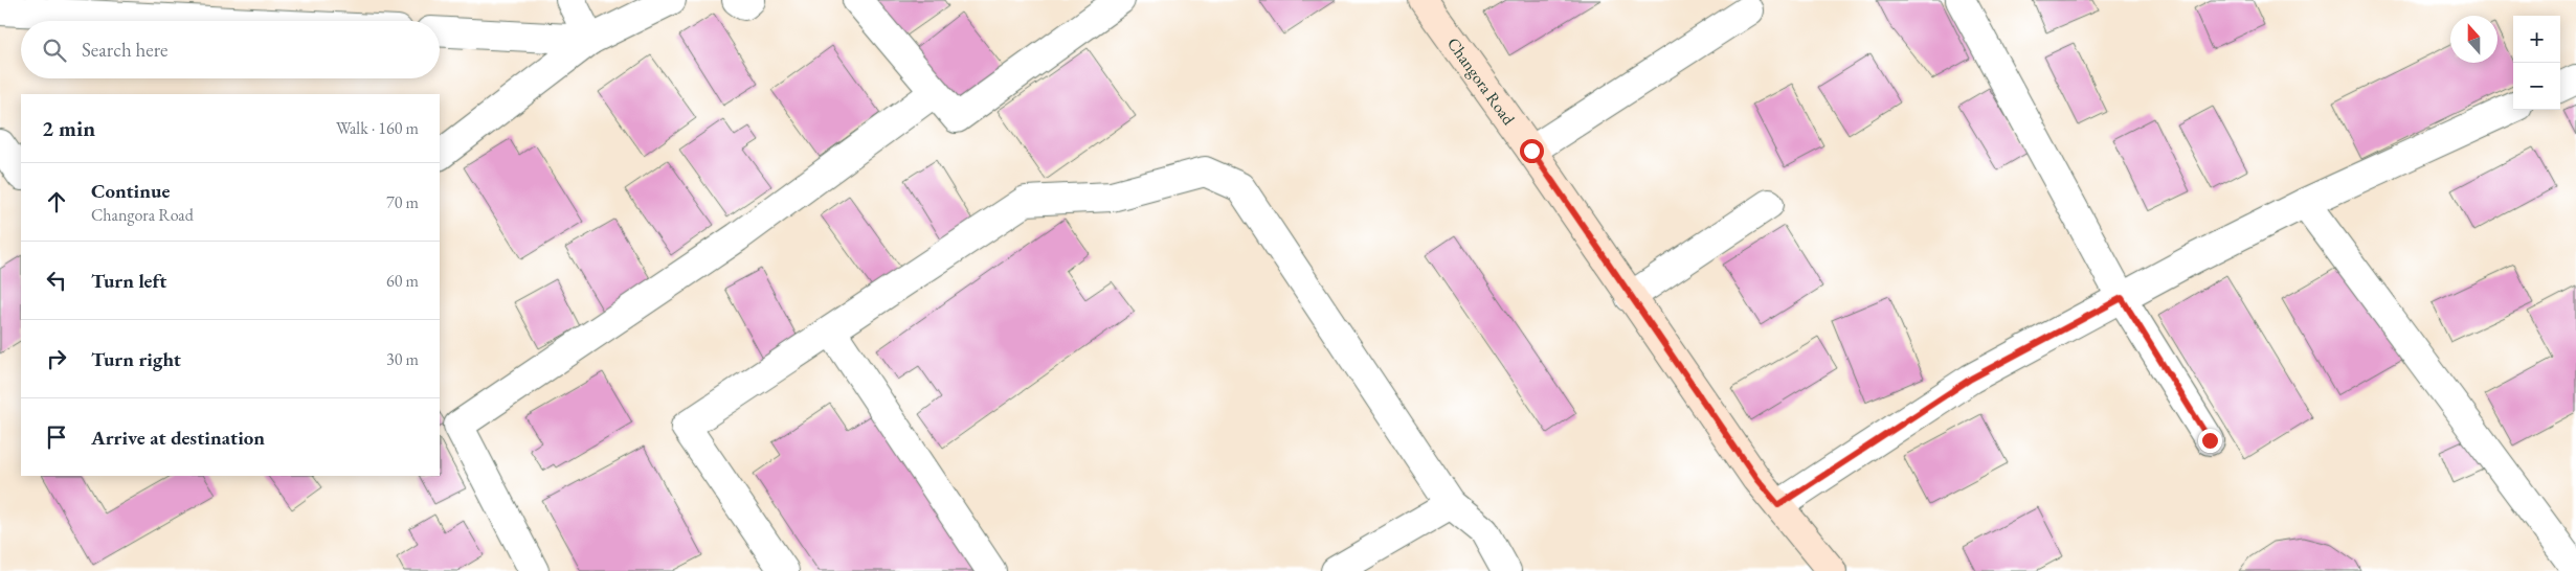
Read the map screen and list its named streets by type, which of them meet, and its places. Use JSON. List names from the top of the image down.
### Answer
{
  "streets": {
    "street": ["Changora Road"]
  },
  "north": "top",
  "page": {
    "map_buttons": ["+", "−"],
    "search": "Search here",
    "heading": ["2 min", "Walk · 160 m"],
    "list": [
      ["Continue", "Changora Road", "70 m"],
      ["Turn left", "60 m"],
      ["Turn right", "30 m"],
      "Arrive at destination"
    ]
  }
}
